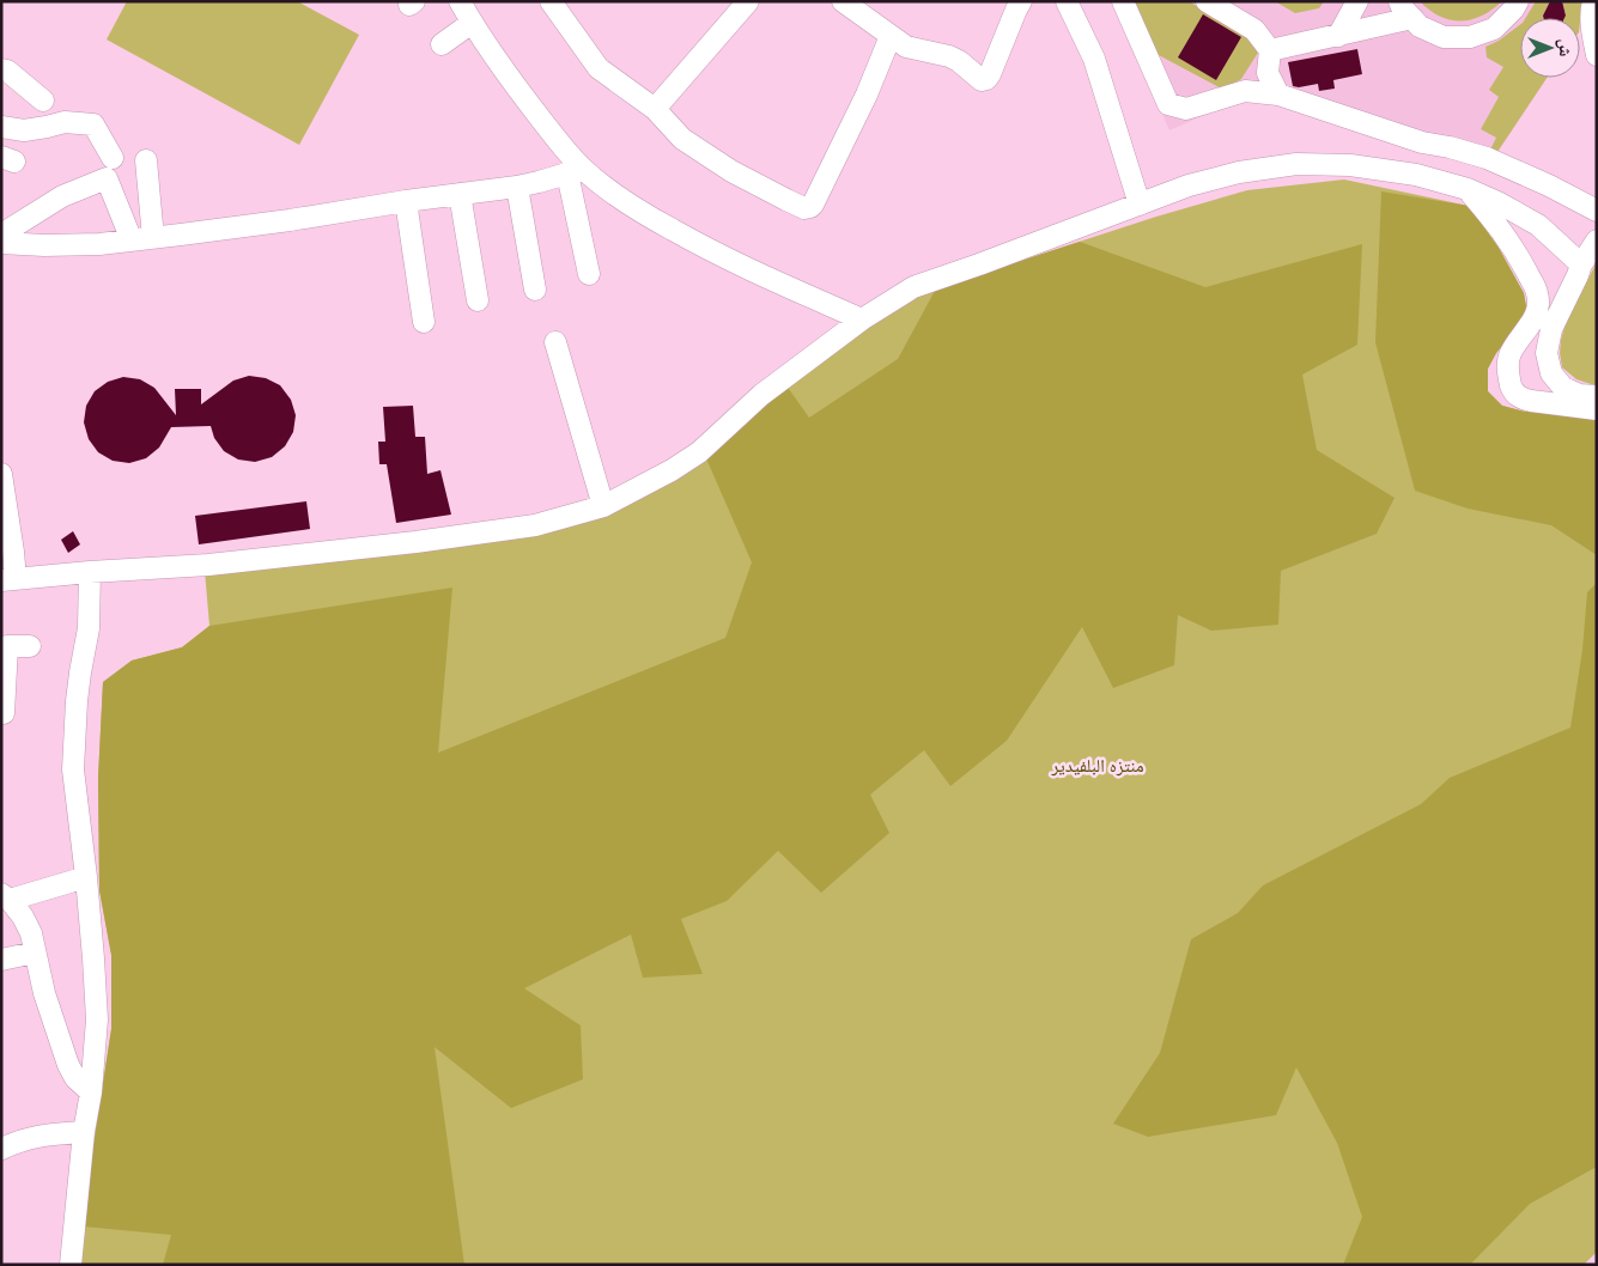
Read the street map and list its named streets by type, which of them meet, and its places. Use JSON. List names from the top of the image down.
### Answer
{
  "parks": ["منتزه البلفيدير"],
  "north": "right"
}
